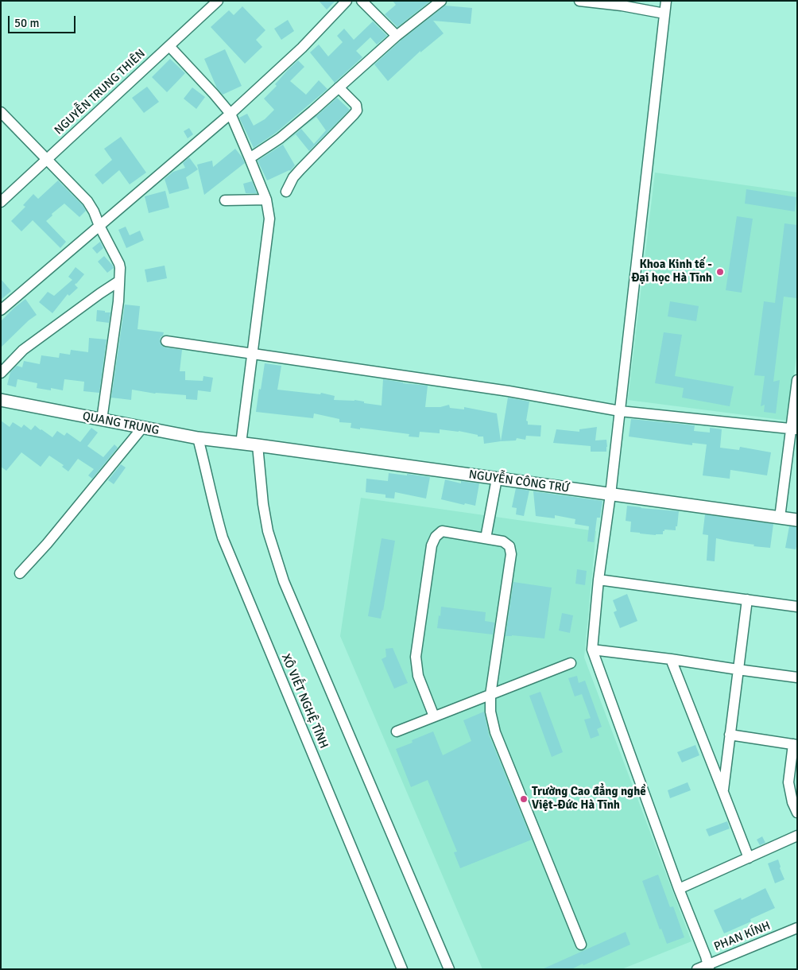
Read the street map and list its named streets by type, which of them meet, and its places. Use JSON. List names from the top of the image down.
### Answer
{
  "streets": {
    "main road": ["QUANG TRUNG", "NGUYỄN CÔNG TRỨ"],
    "street": ["NGUYỄN TRUNG THIÊN", "XÔ VIẾT NGHỆ TĨNH", "PHAN KÍNH"]
  },
  "crossings": [
    ["QUANG TRUNG", "NGUYỄN CÔNG TRỨ"],
    ["QUANG TRUNG", "XÔ VIẾT NGHỆ TĨNH"]
  ],
  "places": ["Khoa Kinh tế - Đại học Hà Tĩnh", "Trường Cao đẳng nghề Việt-Đức Hà Tĩnh"],
  "scale_bar": "50 m"
}
